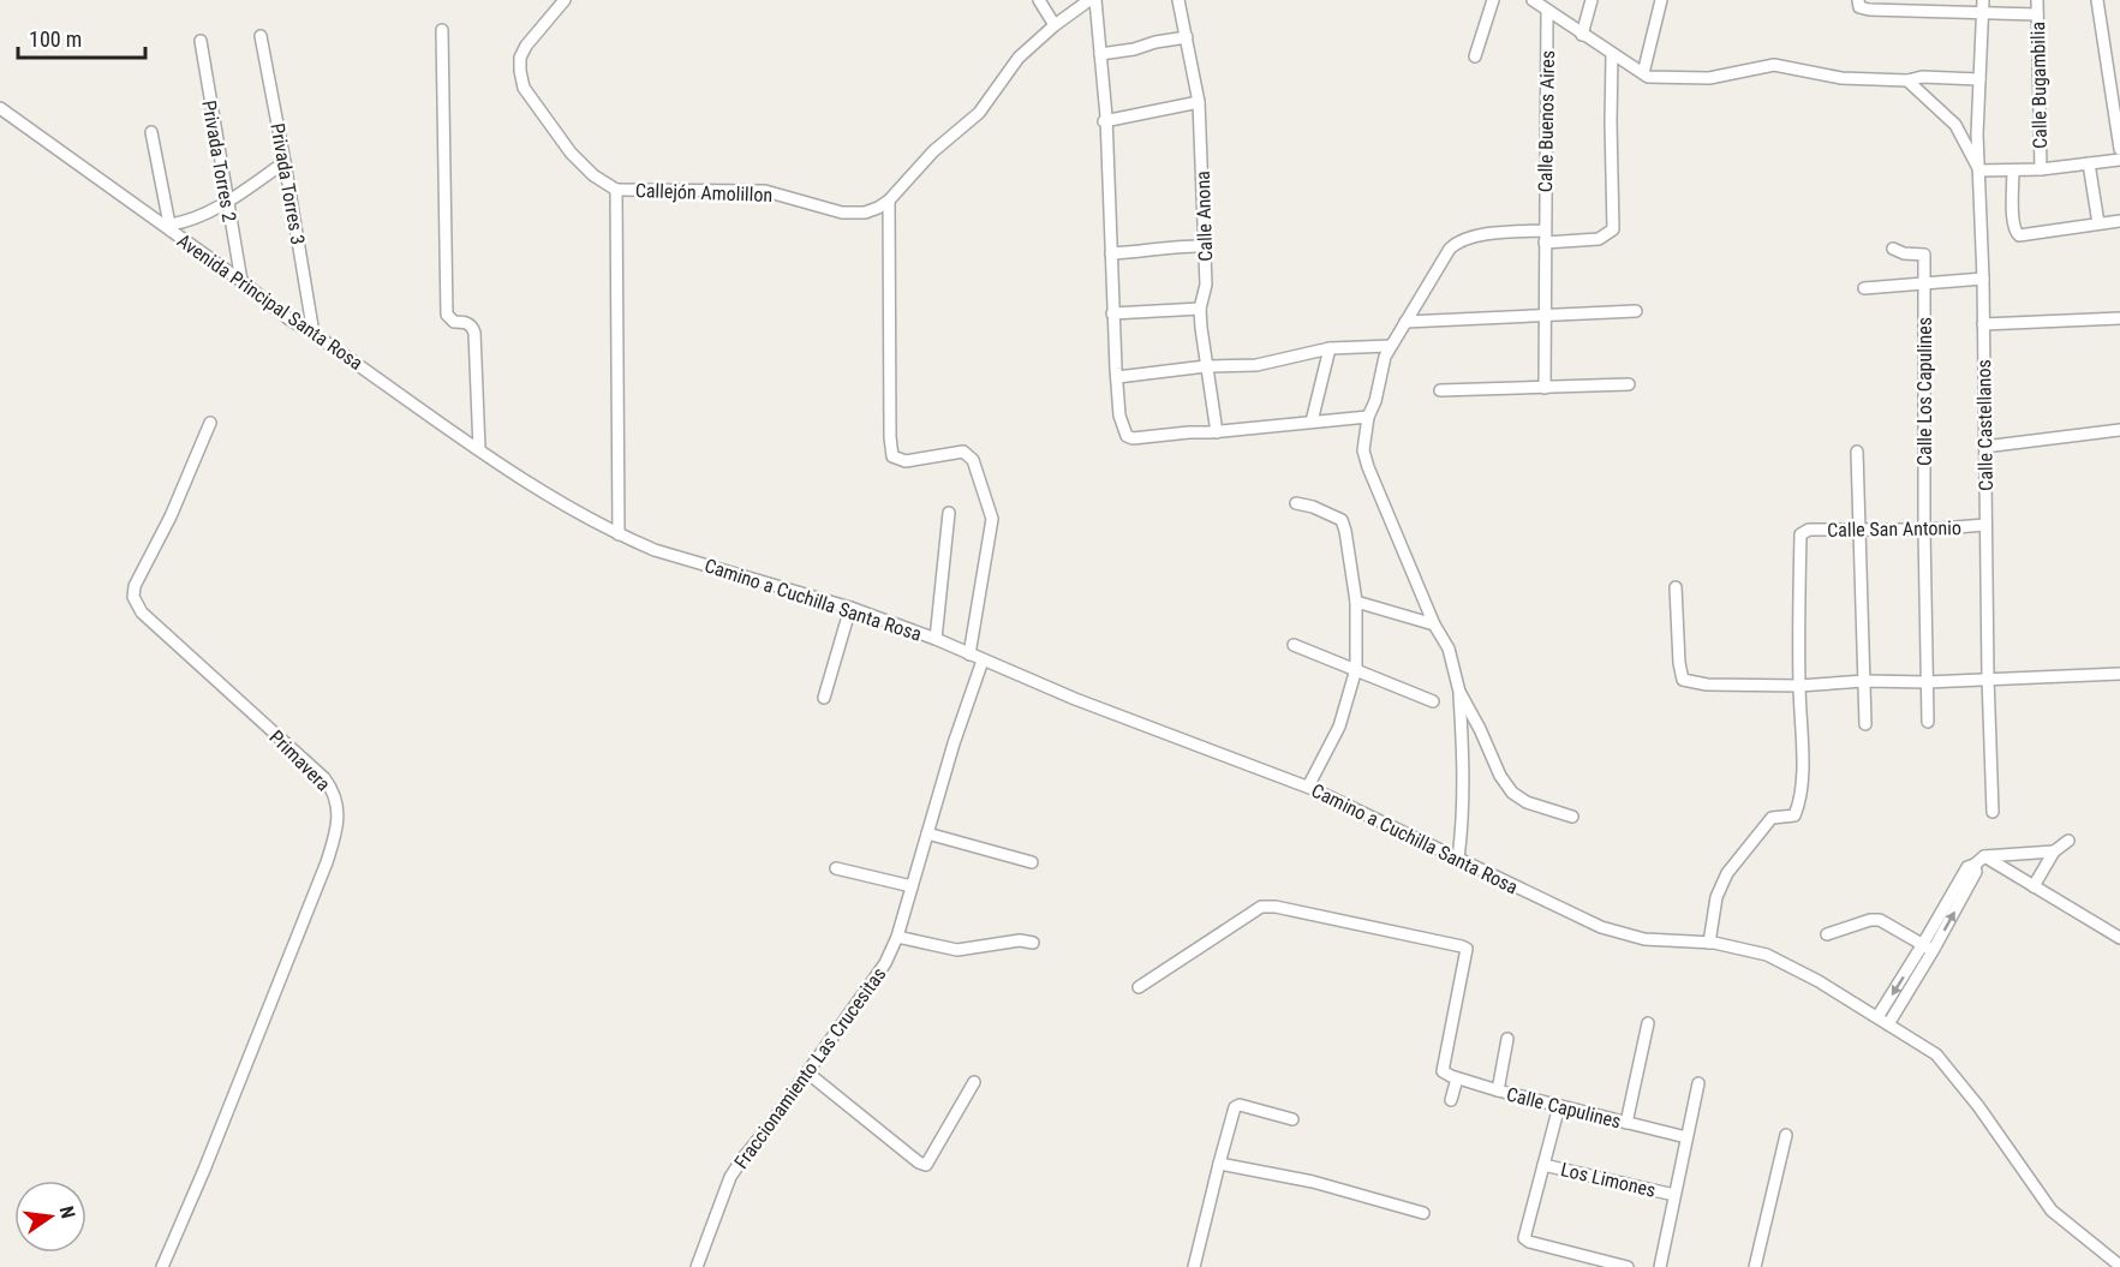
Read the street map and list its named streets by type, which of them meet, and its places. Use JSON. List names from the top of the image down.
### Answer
{
  "streets": {
    "street": [
      "Calle Bugambilia",
      "Calle Buenos Aires",
      "Privada Torres 2",
      "Privada Torres 3",
      "Callejón Amolillon",
      "Calle Anona",
      "Avenida Principal Santa Rosa",
      "Calle Los Capulines",
      "Calle Castellanos",
      "Calle San Antonio",
      "Camino a Cuchilla Santa Rosa",
      "Primavera",
      "Fraccionamiento Las Crucesitas",
      "Calle Capulines",
      "Los Limones"
    ]
  },
  "crossings": [
    ["Privada Torres 2", "Avenida Principal Santa Rosa"],
    ["Privada Torres 3", "Avenida Principal Santa Rosa"],
    ["Callejón Amolillon", "Avenida Principal Santa Rosa"],
    ["Callejón Amolillon", "Camino a Cuchilla Santa Rosa"],
    ["Avenida Principal Santa Rosa", "Camino a Cuchilla Santa Rosa"],
    ["Calle Los Capulines", "Calle San Antonio"],
    ["Calle Castellanos", "Calle San Antonio"],
    ["Camino a Cuchilla Santa Rosa", "Fraccionamiento Las Crucesitas"]
  ],
  "scale_bar": "100 m",
  "north": "right"
}
